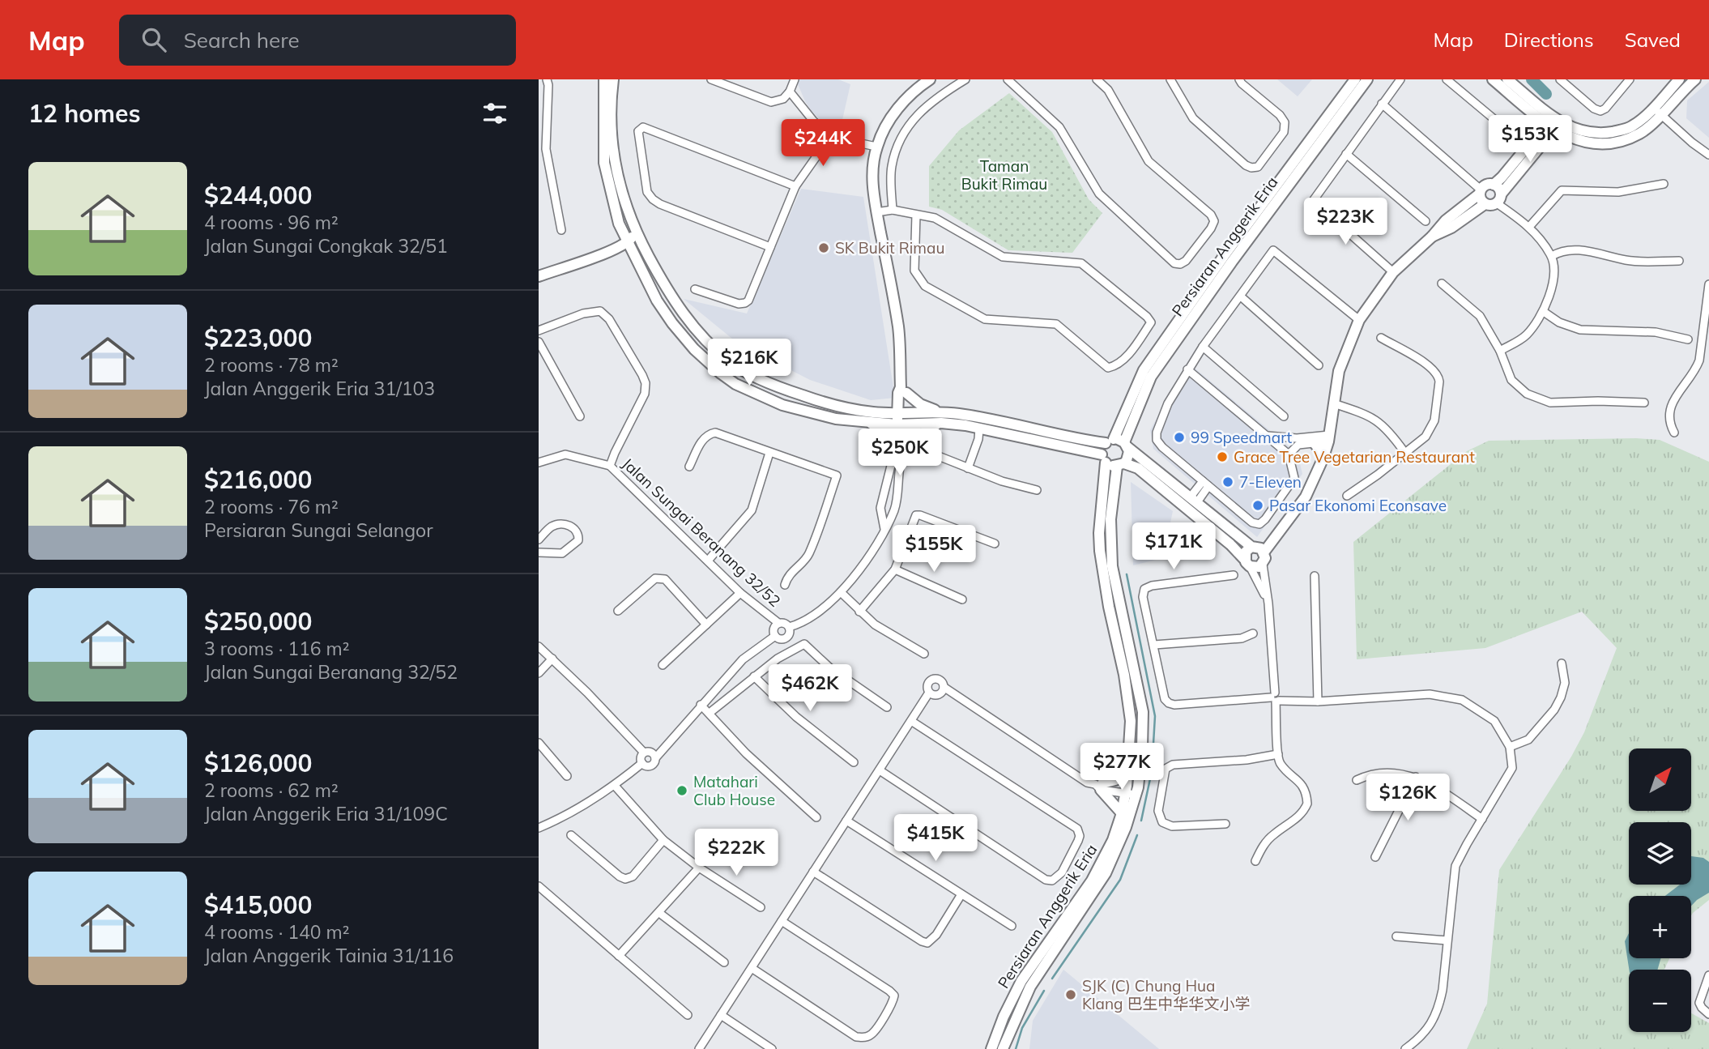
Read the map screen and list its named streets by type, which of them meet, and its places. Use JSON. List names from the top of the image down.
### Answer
{
  "streets": {
    "main road": ["Persiaran Anggerik Eria"],
    "street": ["Jalan Sungai Beranang 32/52"]
  },
  "parks": ["Taman Bukit Rimau"],
  "places": [
    "SK Bukit Rimau",
    "99 Speedmart",
    "Grace Tree Vegetarian Restaurant",
    "7-Eleven",
    "Pasar Ekonomi Econsave",
    "Matahari Club House",
    "SJK (C) Chung Hua Klang 巴生中华华文小学"
  ],
  "north": "top right",
  "page": {
    "header": "Map",
    "search": "Search here",
    "nav": ["Map", "Directions", "Saved"],
    "heading": "12 homes",
    "price": [
      "$153K",
      "$244K",
      "$223K",
      "$216K",
      "$250K",
      "$171K",
      "$155K",
      "$462K",
      "$277K",
      "$126K",
      "$415K",
      "$222K"
    ],
    "list": [
      {
        "name": "$244,000",
        "note": "4 rooms · 96 m² · Jalan Sungai Congkak 32/51"
      },
      {
        "name": "$223,000",
        "note": "2 rooms · 78 m² · Jalan Anggerik Eria 31/103"
      },
      {
        "name": "$216,000",
        "note": "2 rooms · 76 m² · Persiaran Sungai Selangor"
      },
      {
        "name": "$250,000",
        "note": "3 rooms · 116 m² · Jalan Sungai Beranang 32/52"
      },
      {
        "name": "$126,000",
        "note": "2 rooms · 62 m² · Jalan Anggerik Eria 31/109C"
      },
      {
        "name": "$415,000",
        "note": "4 rooms · 140 m² · Jalan Anggerik Tainia 31/116"
      }
    ],
    "map_buttons": ["+", "−"]
  }
}
